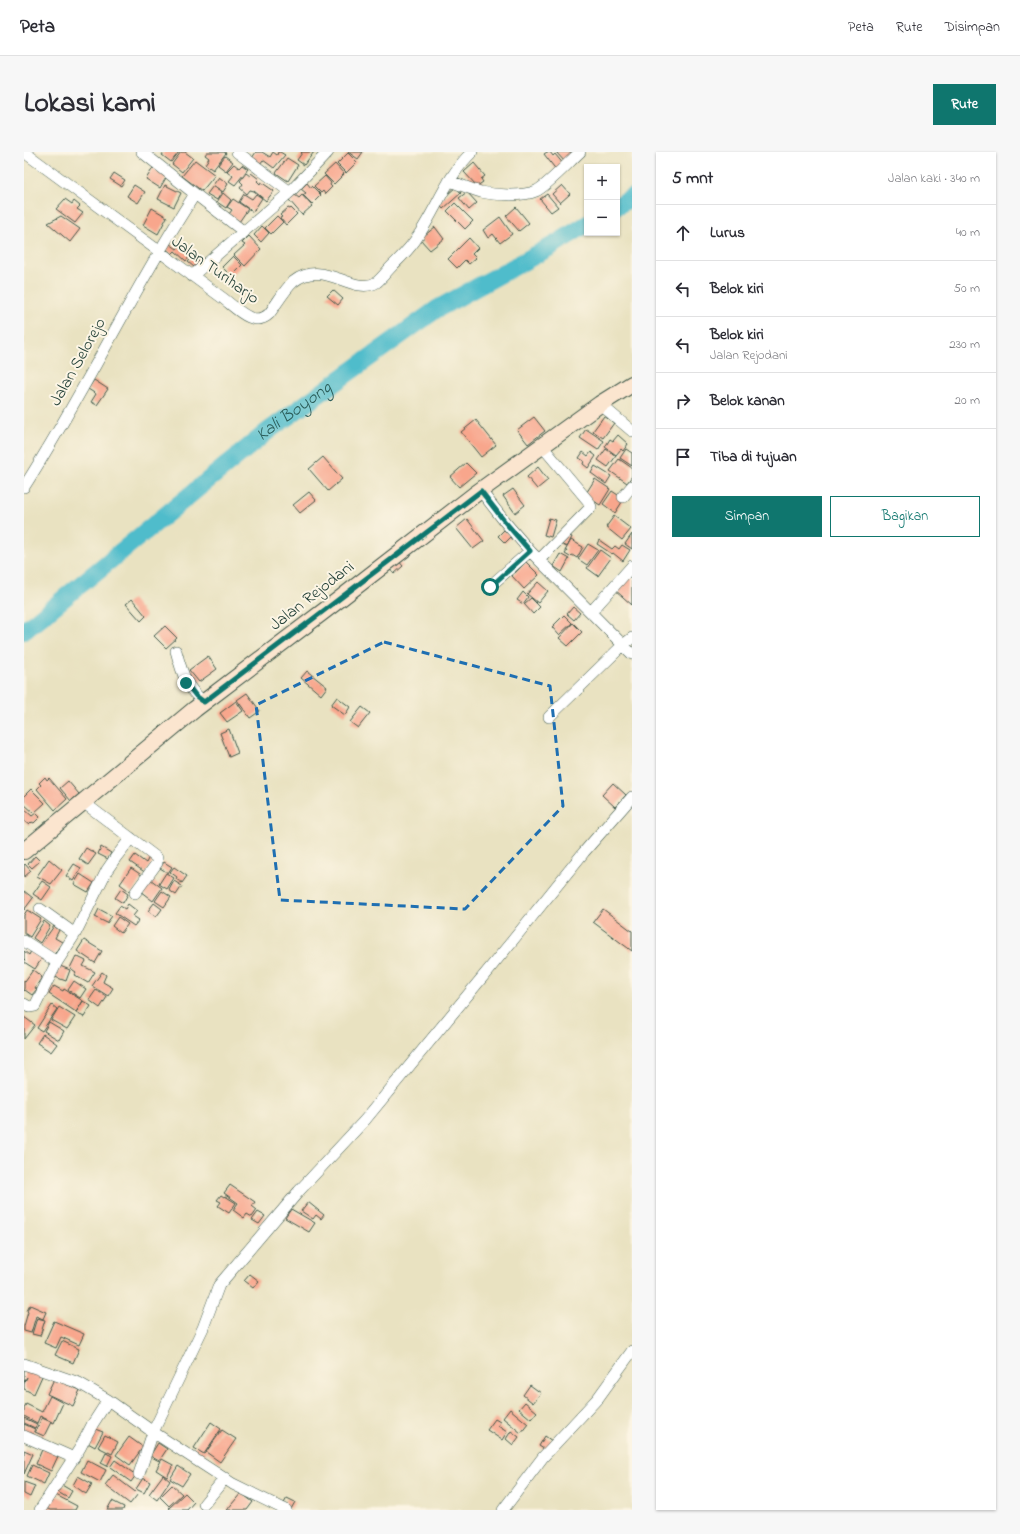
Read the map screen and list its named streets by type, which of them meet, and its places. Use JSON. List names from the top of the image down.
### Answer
{
  "streets": {
    "main road": ["Jalan Rejodani"],
    "street": ["Jalan Turiharjo", "Jalan Selorejo"]
  },
  "crossings": [
    ["Jalan Turiharjo", "Jalan Selorejo"]
  ],
  "water": ["Kali Boyong"],
  "page": {
    "header": "Peta",
    "nav": ["Peta", "Rute", "Disimpan"],
    "title": "Lokasi kami",
    "buttons": [
      "Rute",
      ["Simpan", "Bagikan"]
    ],
    "heading": ["5 mnt", "Jalan kaki · 340 m"],
    "map_buttons": ["+", "−"],
    "list": [
      ["Lurus", "40 m"],
      ["Belok kiri", "50 m"],
      ["Belok kiri", "Jalan Rejodani", "230 m"],
      ["Belok kanan", "20 m"],
      "Tiba di tujuan"
    ]
  }
}
